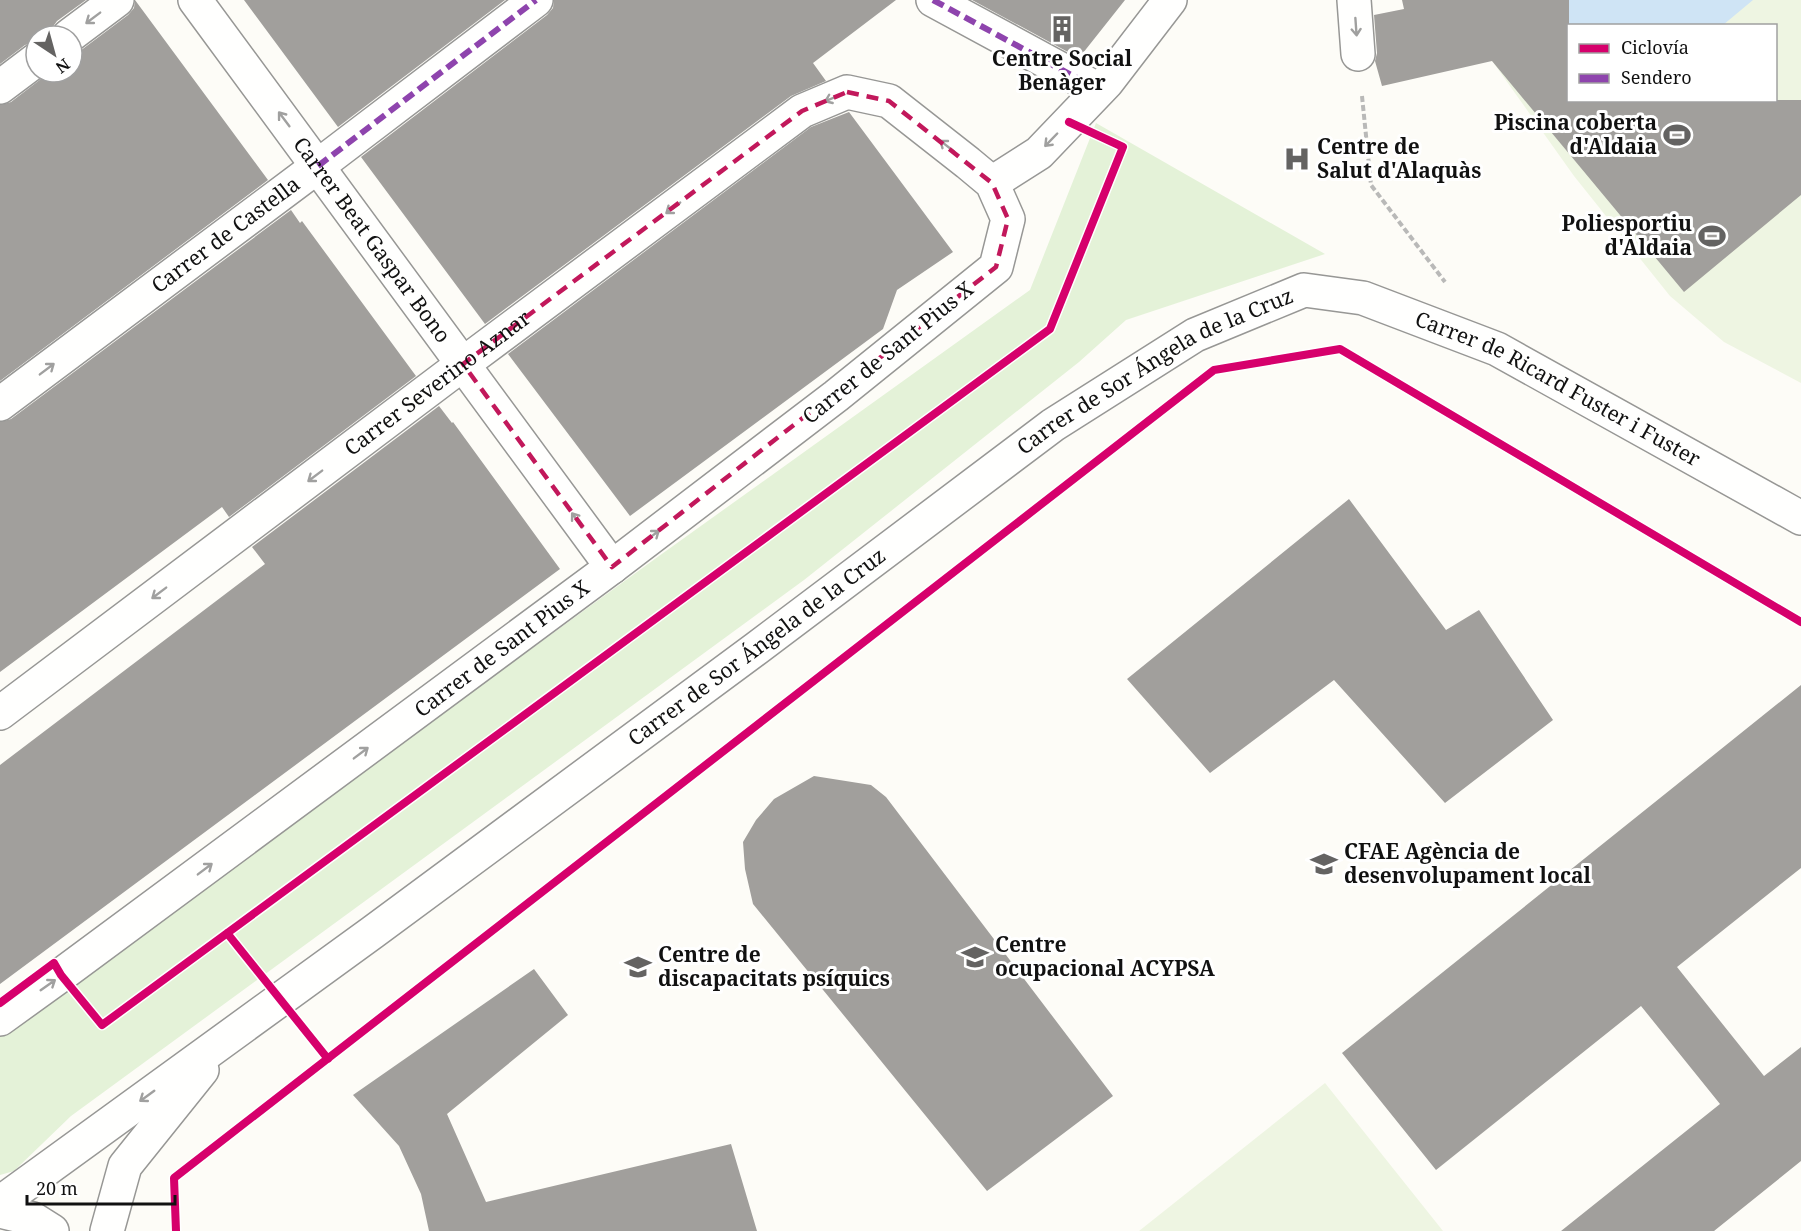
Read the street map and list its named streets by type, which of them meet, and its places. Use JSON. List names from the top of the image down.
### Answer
{
  "streets": {
    "street": [
      "Carrer de Castella",
      "Carrer Beat Gaspar Bono",
      "Carrer de Sant Pius X",
      "Carrer de Sor Ángela de la Cruz",
      "Carrer Severino Aznar",
      "Carrer de Ricard Fuster i Fuster"
    ]
  },
  "crossings": [
    ["Carrer de Castella", "Carrer Beat Gaspar Bono"],
    ["Carrer Beat Gaspar Bono", "Carrer de Sant Pius X"],
    ["Carrer Beat Gaspar Bono", "Carrer Severino Aznar"],
    ["Carrer de Sant Pius X", "Carrer Severino Aznar"],
    ["Carrer de Sor Ángela de la Cruz", "Carrer de Ricard Fuster i Fuster"]
  ],
  "one_way": [
    "Carrer de Castella",
    "Carrer Beat Gaspar Bono",
    "Carrer de Sant Pius X",
    "Carrer Severino Aznar"
  ],
  "places": {
    "building": ["Centre Social Benàger"],
    "sports": ["Piscina coberta d'Aldaia", "Poliesportiu d'Aldaia"],
    "hospital": ["Centre de Salut d'Alaquàs"],
    "school or university": ["CFAE Agència de desenvolupament local", "Centre ocupacional ACYPSA", "Centre de discapacitats psíquics"]
  },
  "legend": ["Ciclovía", "Sendero"],
  "scale_bar": "20 m",
  "north": "bottom right"
}
